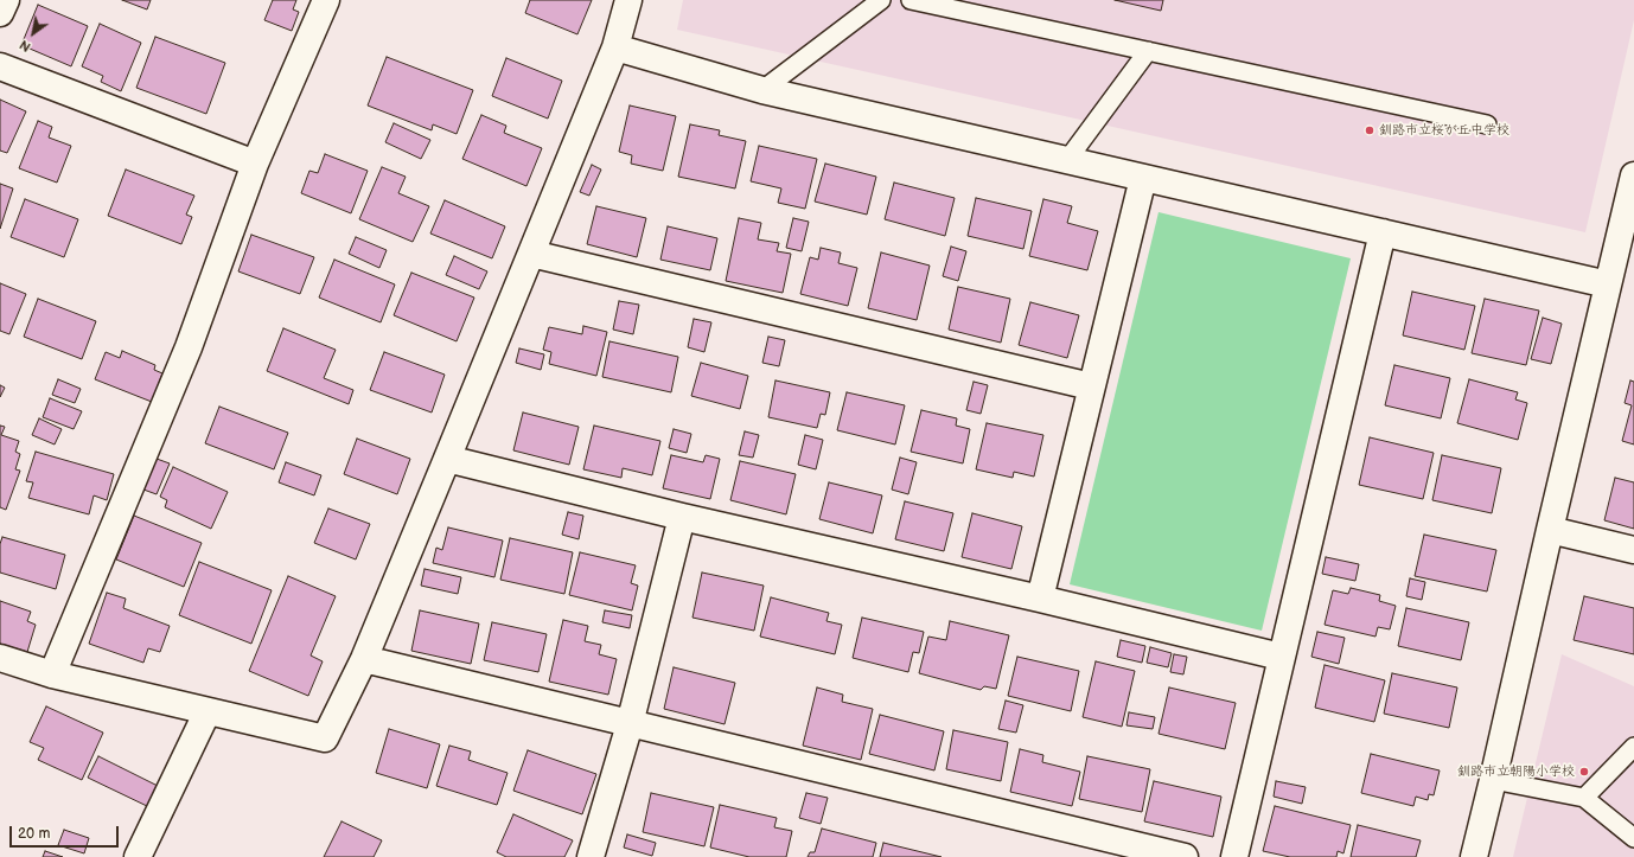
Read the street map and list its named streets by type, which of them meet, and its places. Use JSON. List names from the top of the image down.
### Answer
{
  "places": ["釧路市立桜が丘中学校", "釧路市立朝陽小学校"],
  "scale_bar": "20 m",
  "north": "bottom left"
}
